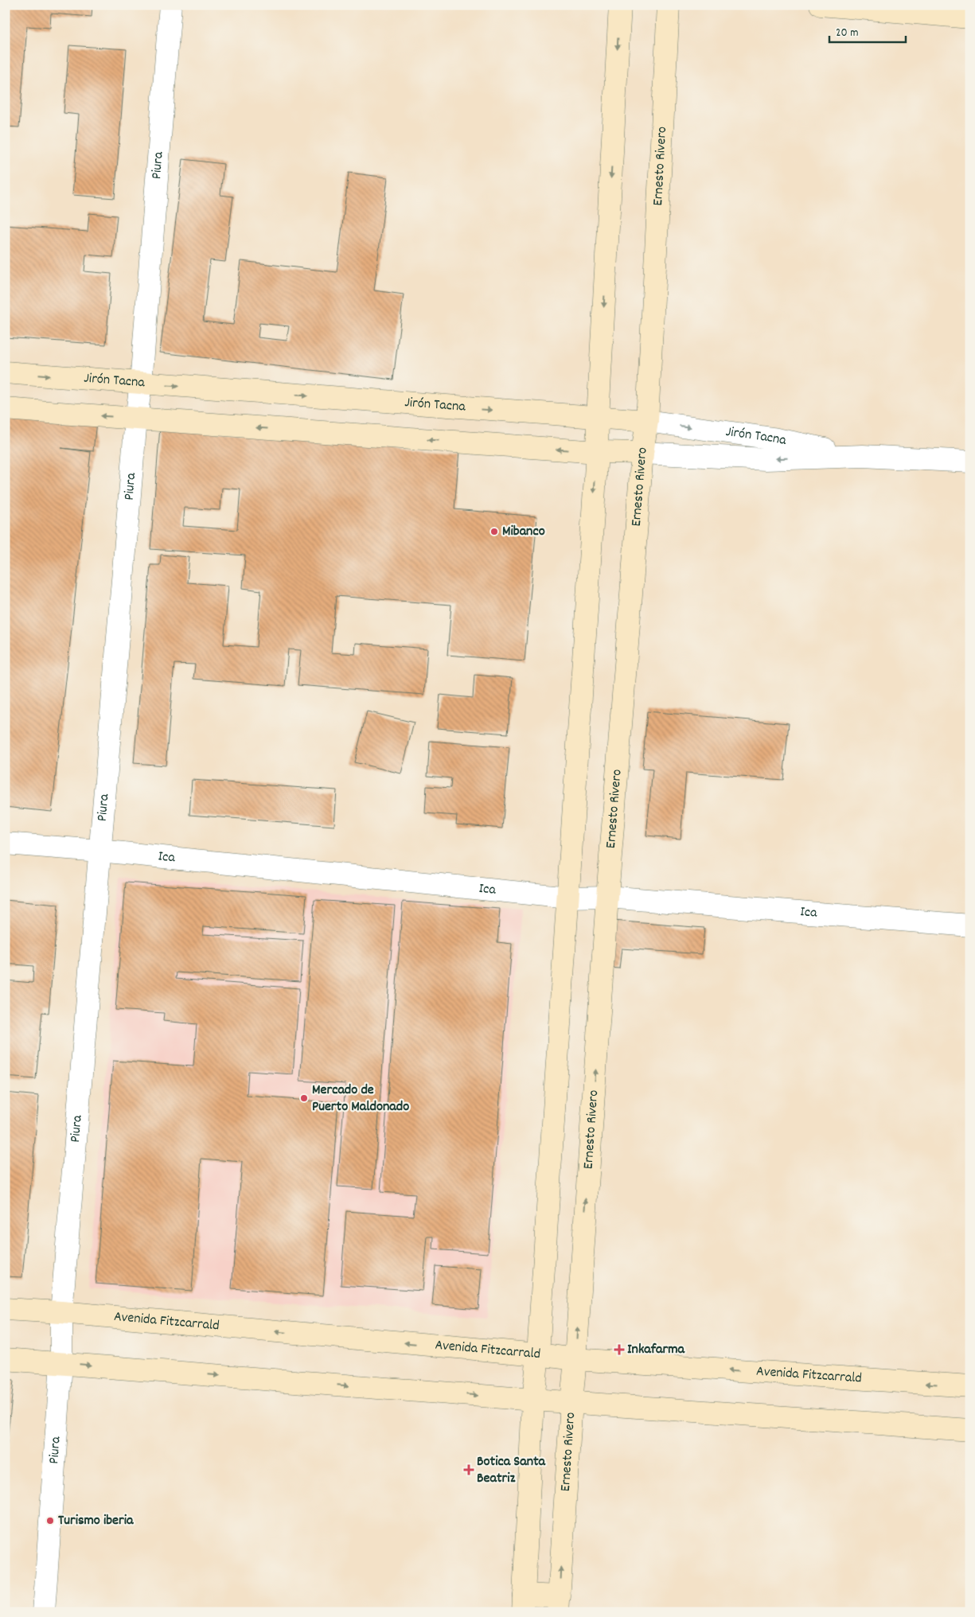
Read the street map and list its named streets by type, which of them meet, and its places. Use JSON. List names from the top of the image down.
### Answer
{
  "streets": {
    "street": [
      "Ernesto Rivero",
      "Piura",
      "Jirón Tacna",
      "Ica",
      "Avenida Fitzcarrald"
    ]
  },
  "crossings": [
    ["Ernesto Rivero", "Jirón Tacna"],
    ["Ernesto Rivero", "Ica"],
    ["Ernesto Rivero", "Avenida Fitzcarrald"],
    ["Piura", "Jirón Tacna"],
    ["Piura", "Ica"],
    ["Piura", "Avenida Fitzcarrald"]
  ],
  "places": {
    "other": ["Mibanco", "Mercado de Puerto Maldonado", "Turismo iberia"],
    "health": ["Inkafarma", "Botica Santa Beatriz"]
  },
  "scale_bar": "20 m"
}
